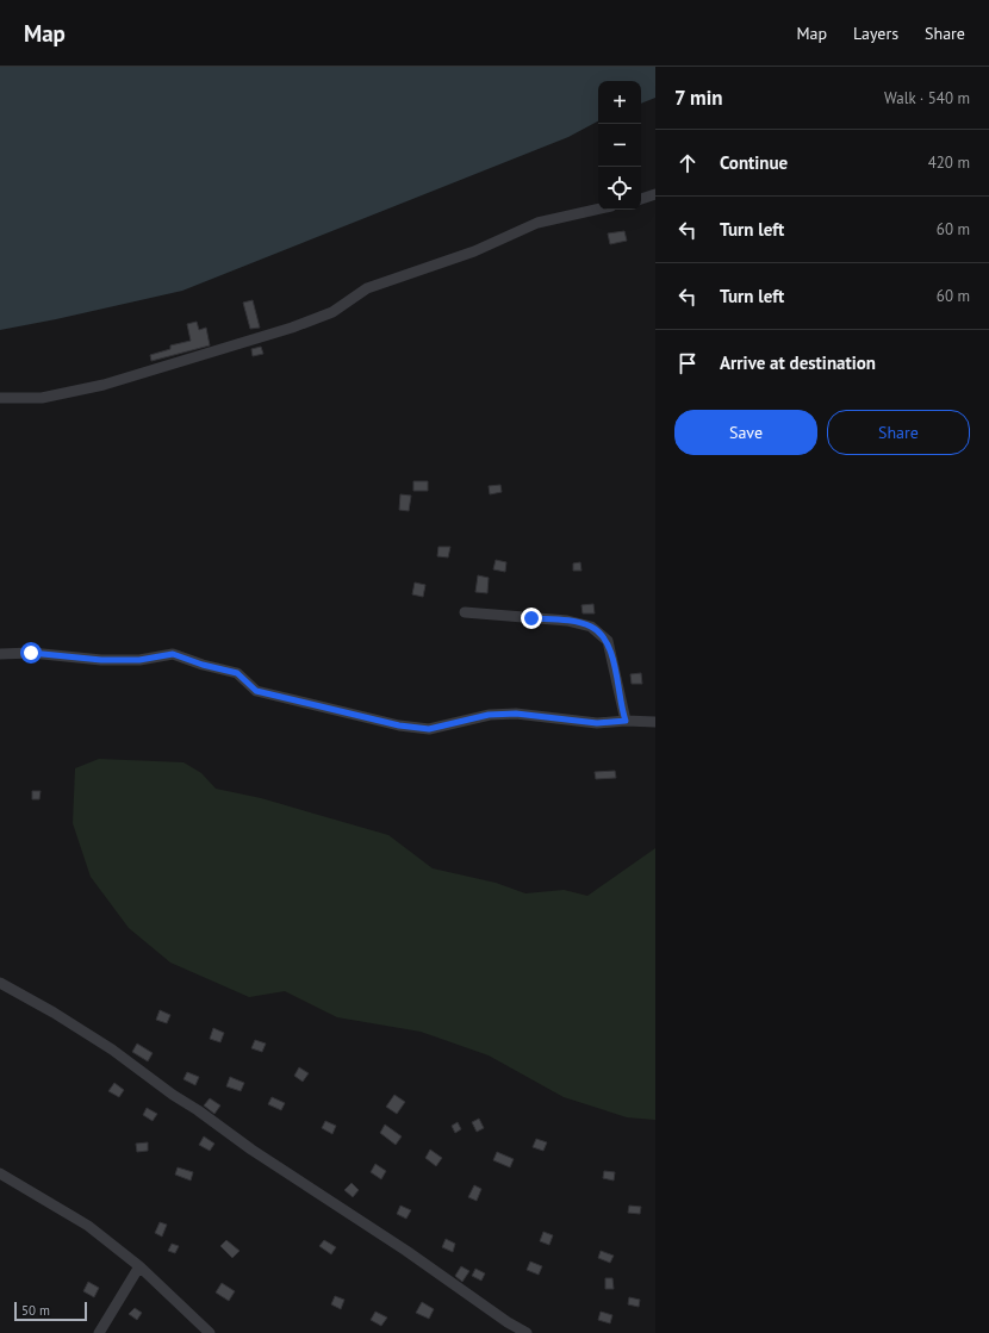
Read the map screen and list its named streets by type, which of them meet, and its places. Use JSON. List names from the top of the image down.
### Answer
{
  "scale_bar": "50 m",
  "page": {
    "header": "Map",
    "nav": ["Map", "Layers", "Share"],
    "heading": ["7 min", "Walk · 540 m"],
    "map_buttons": ["+", "−"],
    "list": [
      ["Continue", "420 m"],
      ["Turn left", "60 m"],
      ["Turn left", "60 m"],
      "Arrive at destination"
    ],
    "buttons": ["Save", "Share"],
    "scale": "50 m"
  }
}
